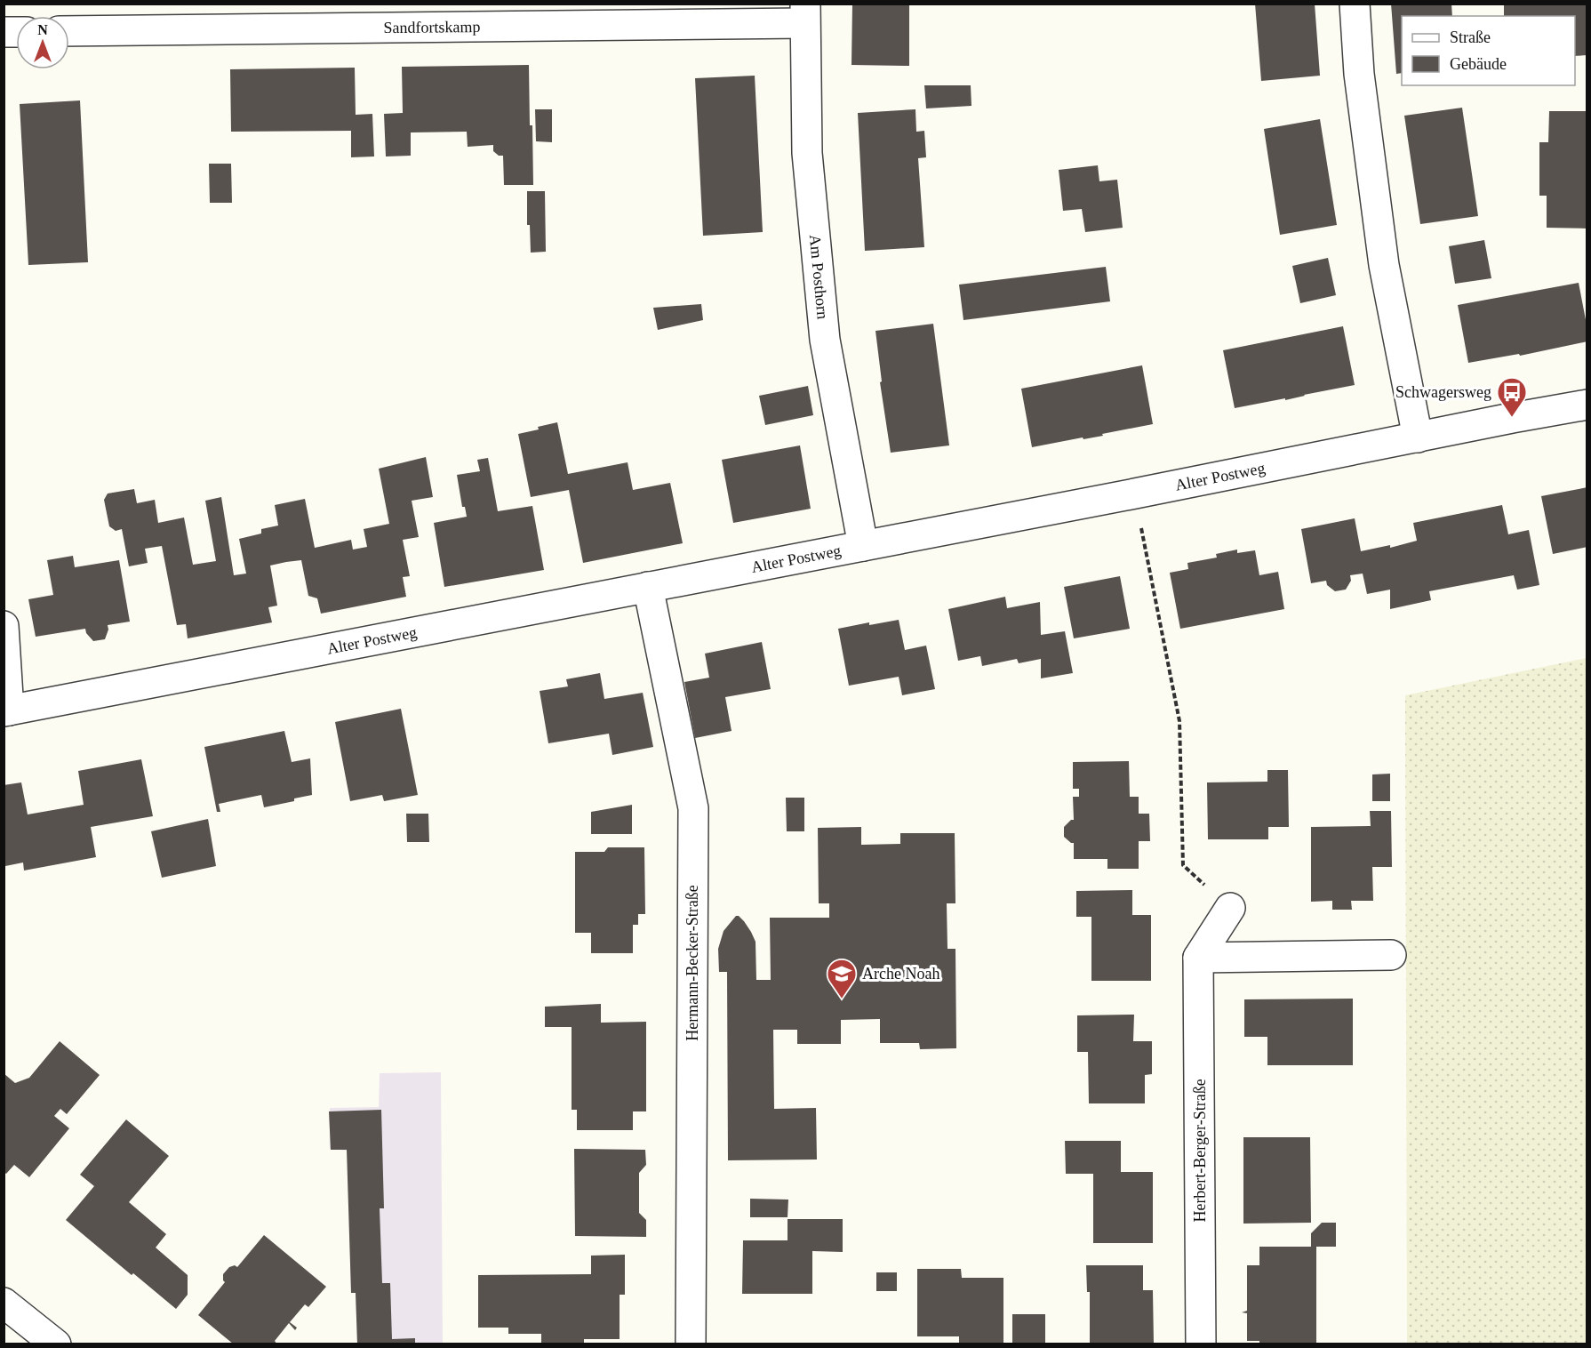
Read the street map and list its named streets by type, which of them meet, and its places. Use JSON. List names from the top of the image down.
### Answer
{
  "streets": {
    "street": [
      "Sandfortskamp",
      "Am Posthorn",
      "Alter Postweg",
      "Hermann-Becker-Straße",
      "Herbert-Berger-Straße"
    ]
  },
  "crossings": [
    ["Sandfortskamp", "Am Posthorn"],
    ["Am Posthorn", "Alter Postweg"],
    ["Alter Postweg", "Hermann-Becker-Straße"]
  ],
  "places": {
    "bus stop": ["Schwagersweg"],
    "school or university": ["Arche Noah"]
  },
  "legend": ["Straße", "Gebäude"],
  "north": "top"
}
